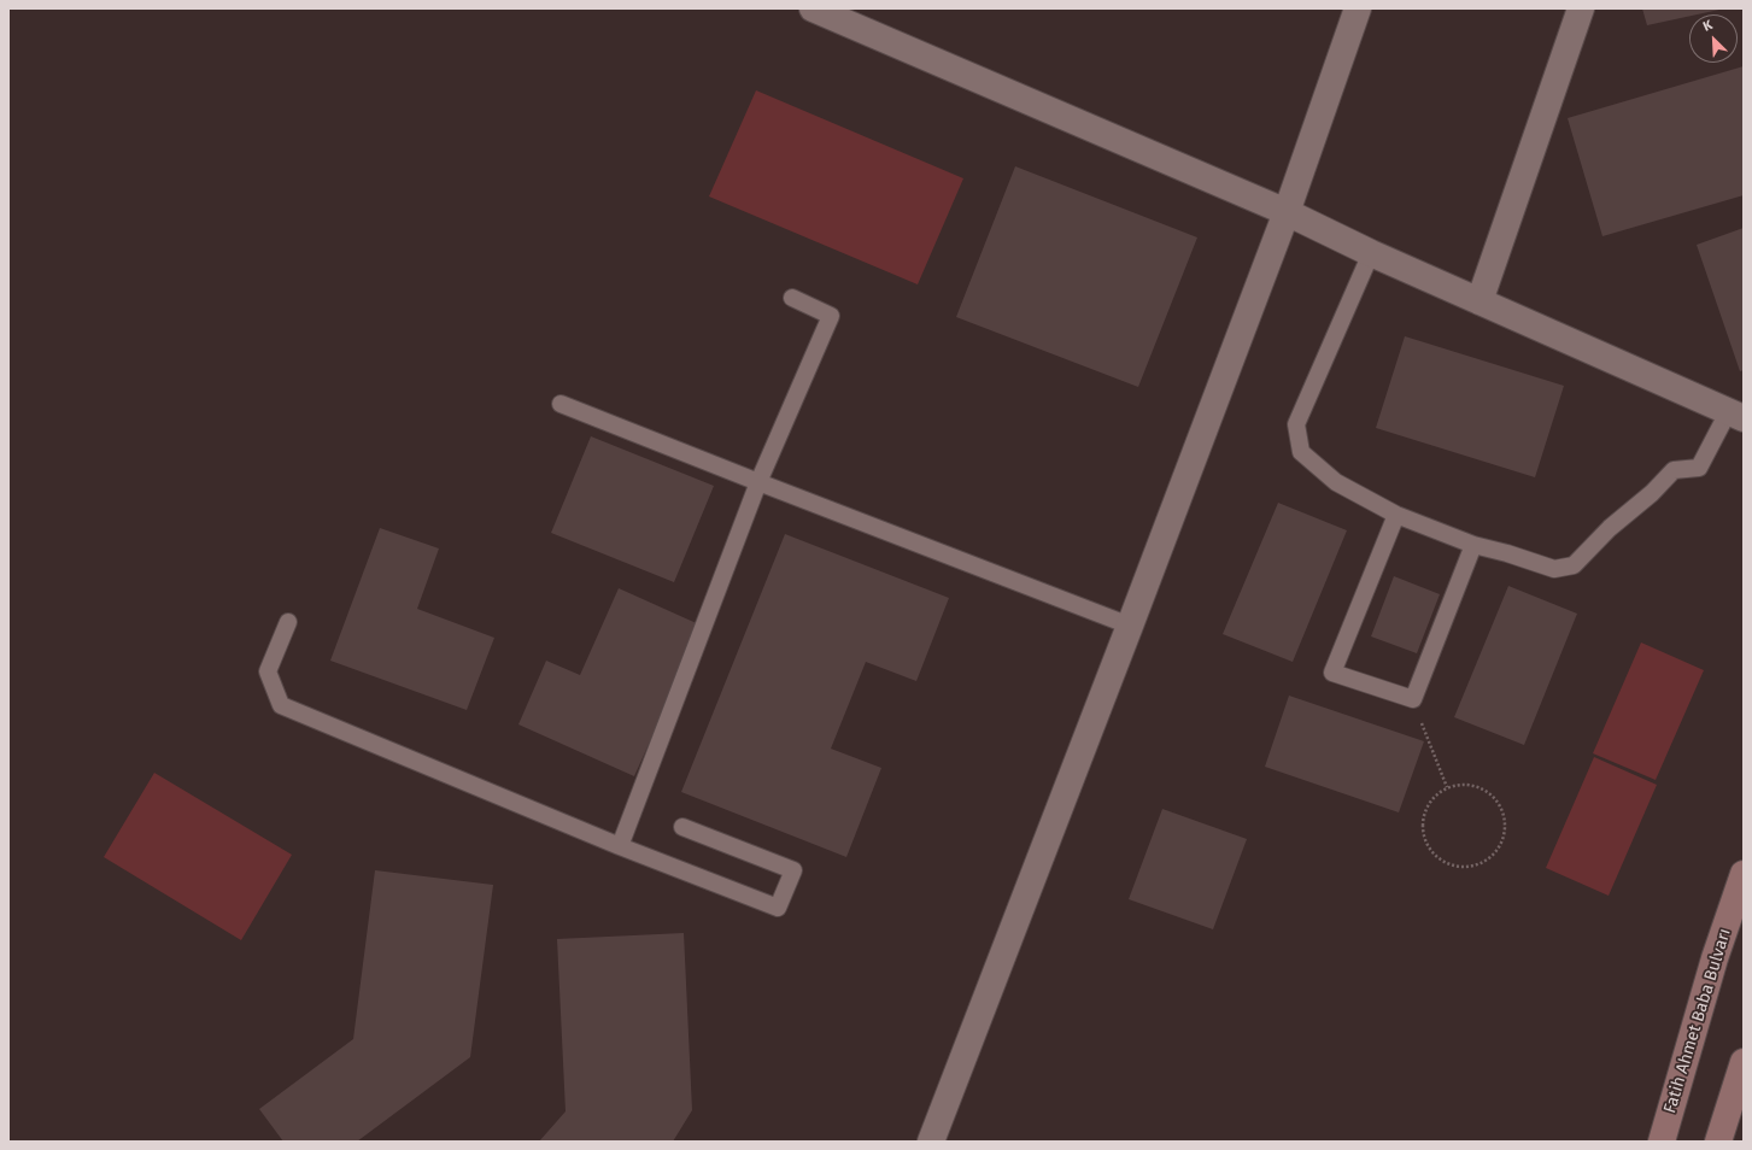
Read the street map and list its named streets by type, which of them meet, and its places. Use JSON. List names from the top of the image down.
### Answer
{
  "streets": {
    "main road": ["Fatih Ahmet Baba Bulvarı"]
  },
  "north": "top left"
}
